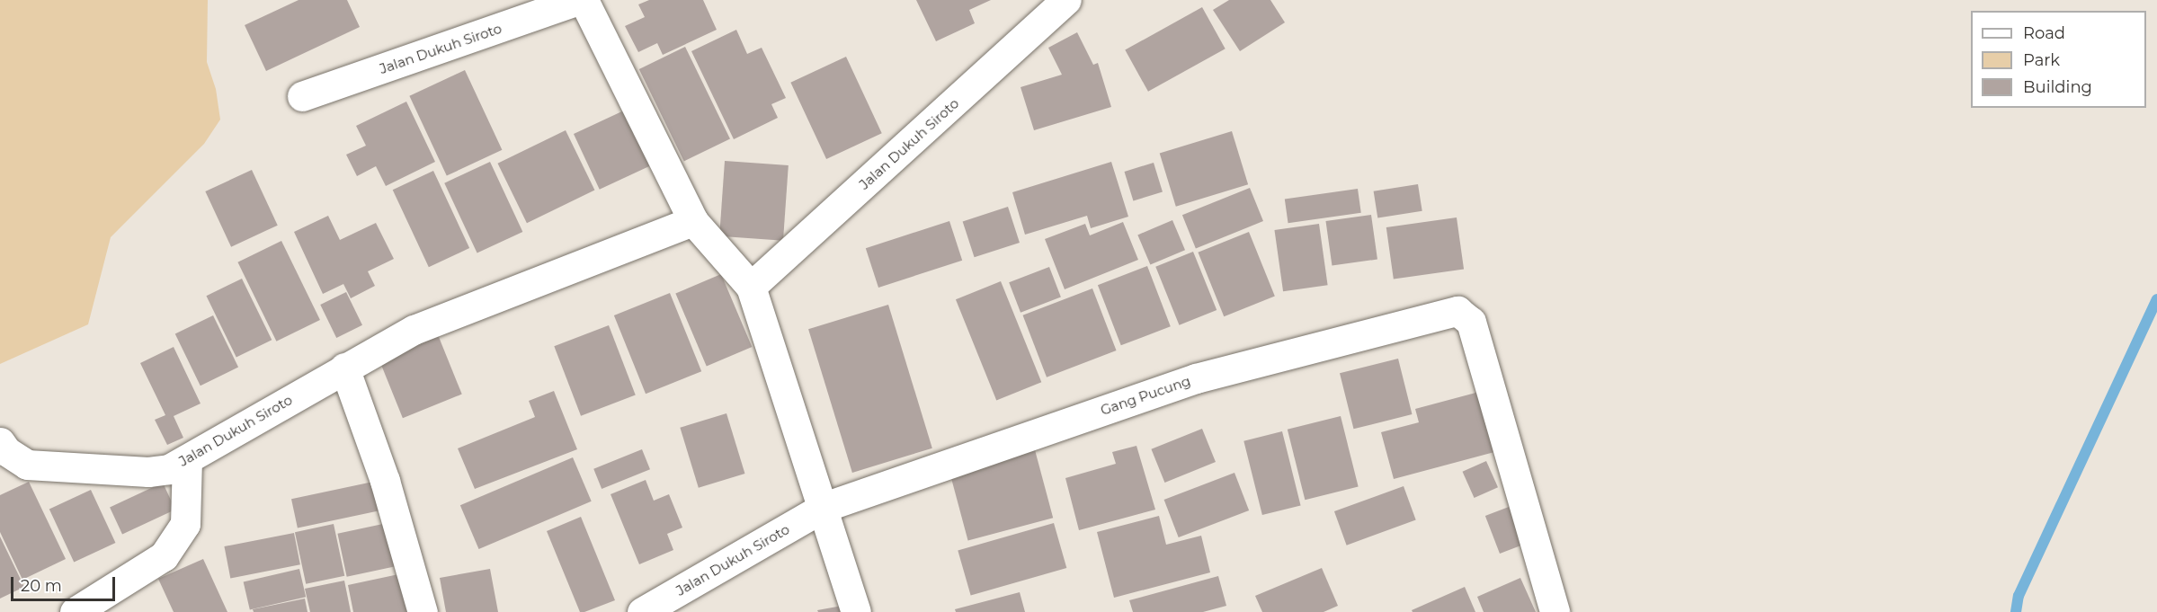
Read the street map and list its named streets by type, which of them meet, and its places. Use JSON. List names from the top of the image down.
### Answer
{
  "streets": {
    "street": ["Jalan Dukuh Siroto", "Gang Pucung"]
  },
  "crossings": [
    ["Jalan Dukuh Siroto", "Gang Pucung"]
  ],
  "legend": ["Road", "Park", "Building"],
  "scale_bar": "20 m"
}
